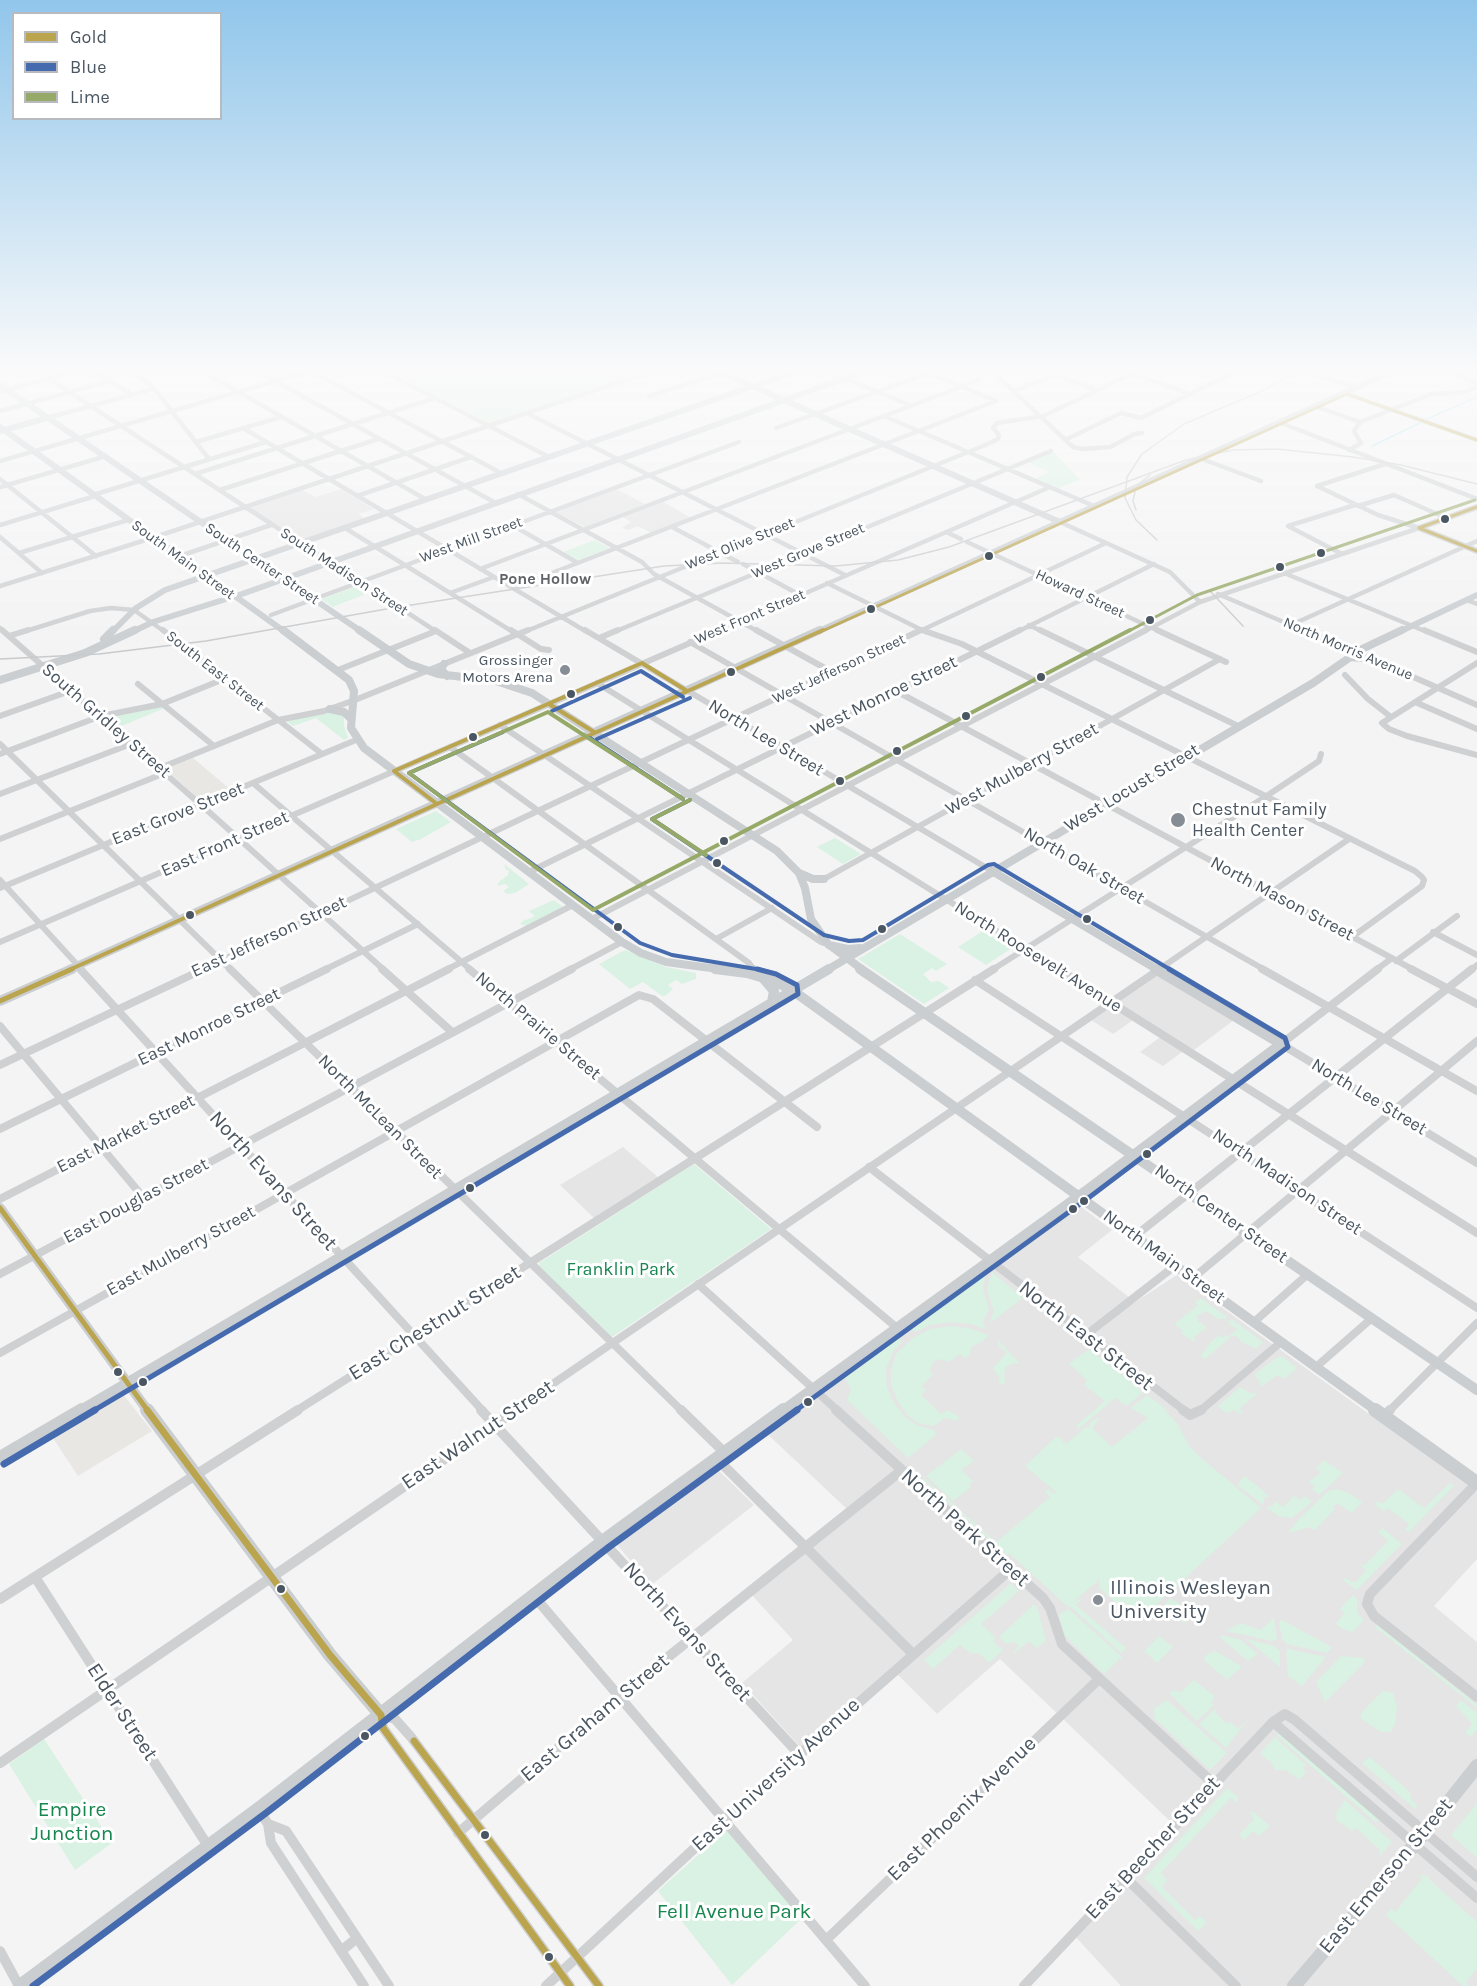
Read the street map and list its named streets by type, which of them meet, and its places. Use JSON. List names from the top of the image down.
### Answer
{
  "streets": {
    "main road": [
      "South Main Street",
      "South Center Street",
      "North Lee Street",
      "West Locust Street",
      "North Center Street",
      "North Main Street",
      "East Emerson Street"
    ],
    "street": [
      "West Mill Street",
      "West Olive Street",
      "West Grove Street",
      "South Madison Street",
      "Howard Street",
      "West Front Street",
      "North Morris Avenue",
      "West Jefferson Street",
      "South East Street",
      "West Monroe Street",
      "South Gridley Street",
      "West Mulberry Street",
      "East Grove Street",
      "East Front Street",
      "North Oak Street",
      "North Mason Street",
      "East Jefferson Street",
      "North Roosevelt Avenue",
      "North Prairie Street",
      "East Monroe Street",
      "North McLean Street",
      "East Market Street",
      "North Evans Street",
      "North Madison Street",
      "East Douglas Street",
      "East Mulberry Street",
      "East Chestnut Street",
      "North East Street",
      "East Walnut Street",
      "North Park Street",
      "Elder Street",
      "East Graham Street",
      "East University Avenue",
      "East Phoenix Avenue",
      "East Beecher Street"
    ]
  },
  "crossings": [
    ["West Mill Street", "South Madison Street"],
    ["West Mill Street", "North Lee Street"],
    ["West Olive Street", "South Main Street"],
    ["West Olive Street", "South Center Street"],
    ["West Olive Street", "South Madison Street"],
    ["West Olive Street", "South East Street"],
    ["West Olive Street", "South Gridley Street"],
    ["West Olive Street", "North Lee Street"],
    ["West Olive Street", "North McLean Street"],
    ["West Grove Street", "North Lee Street"],
    ["South Center Street", "West Front Street"],
    ["Howard Street", "West Front Street"],
    ["Howard Street", "West Jefferson Street"],
    ["Howard Street", "West Monroe Street"],
    ["Howard Street", "West Mulberry Street"],
    ["West Front Street", "North Lee Street"],
    ["West Front Street", "East Front Street"],
    ["West Front Street", "North Oak Street"],
    ["West Front Street", "North Roosevelt Avenue"],
    ["North Morris Avenue", "West Locust Street"],
    ["West Jefferson Street", "North Lee Street"],
    ["West Jefferson Street", "North Oak Street"],
    ["West Jefferson Street", "East Jefferson Street"],
    ["West Jefferson Street", "North Roosevelt Avenue"],
    ["South East Street", "East Grove Street"],
    ["West Monroe Street", "North Lee Street"],
    ["West Monroe Street", "North Oak Street"],
    ["West Monroe Street", "North Mason Street"],
    ["West Monroe Street", "North Roosevelt Avenue"],
    ["South Gridley Street", "East Grove Street"],
    ["South Gridley Street", "East Front Street"],
    ["South Gridley Street", "East Jefferson Street"],
    ["South Gridley Street", "East Monroe Street"],
    ["South Gridley Street", "East Market Street"],
    ["South Gridley Street", "East Douglas Street"],
    ["North Lee Street", "West Mulberry Street"],
    ["North Lee Street", "West Locust Street"],
    ["North Lee Street", "East Chestnut Street"],
    ["North Lee Street", "East Walnut Street"],
    ["West Mulberry Street", "North Oak Street"],
    ["West Mulberry Street", "North Mason Street"],
    ["West Mulberry Street", "North Roosevelt Avenue"],
    ["West Locust Street", "North Oak Street"],
    ["West Locust Street", "North Mason Street"],
    ["West Locust Street", "North Roosevelt Avenue"],
    ["West Locust Street", "North Prairie Street"],
    ["West Locust Street", "North McLean Street"],
    ["West Locust Street", "North Evans Street"],
    ["West Locust Street", "North Center Street"],
    ["West Locust Street", "East Mulberry Street"],
    ["West Locust Street", "North Main Street"],
    ["East Grove Street", "North McLean Street"],
    ["East Grove Street", "North Evans Street"],
    ["East Front Street", "North Prairie Street"],
    ["East Front Street", "North McLean Street"],
    ["East Front Street", "North Evans Street"],
    ["North Oak Street", "East Chestnut Street"],
    ["North Oak Street", "East Walnut Street"],
    ["North Mason Street", "East Chestnut Street"],
    ["North Mason Street", "East Walnut Street"],
    ["East Jefferson Street", "North Prairie Street"],
    ["East Jefferson Street", "North McLean Street"],
    ["East Jefferson Street", "North Evans Street"],
    ["North Roosevelt Avenue", "East Chestnut Street"],
    ["North Roosevelt Avenue", "East Walnut Street"],
    ["North Prairie Street", "East Monroe Street"],
    ["North Prairie Street", "East Market Street"],
    ["North Prairie Street", "East Douglas Street"],
    ["North Prairie Street", "East Mulberry Street"],
    ["North Prairie Street", "East Chestnut Street"],
    ["North Prairie Street", "East Walnut Street"],
    ["East Monroe Street", "North McLean Street"],
    ["East Monroe Street", "North Evans Street"],
    ["North McLean Street", "East Market Street"],
    ["North McLean Street", "East Douglas Street"],
    ["North McLean Street", "East Mulberry Street"],
    ["North McLean Street", "East Chestnut Street"],
    ["North McLean Street", "East Walnut Street"],
    ["North McLean Street", "East Graham Street"],
    ["North McLean Street", "East University Avenue"],
    ["East Market Street", "North Evans Street"],
    ["North Evans Street", "East Douglas Street"],
    ["North Evans Street", "East Mulberry Street"],
    ["North Evans Street", "East Chestnut Street"],
    ["North Evans Street", "East Walnut Street"],
    ["North Evans Street", "East Graham Street"],
    ["North Evans Street", "East University Avenue"],
    ["North Madison Street", "East Chestnut Street"],
    ["North Madison Street", "East Walnut Street"],
    ["North Center Street", "East Chestnut Street"],
    ["North Center Street", "East Walnut Street"],
    ["North Main Street", "East Chestnut Street"],
    ["North Main Street", "North East Street"],
    ["North Main Street", "East Walnut Street"],
    ["East Chestnut Street", "Elder Street"],
    ["North East Street", "East Walnut Street"],
    ["East Walnut Street", "North Park Street"],
    ["East Walnut Street", "Elder Street"],
    ["North Park Street", "East Graham Street"],
    ["North Park Street", "East University Avenue"],
    ["North Park Street", "East Phoenix Avenue"],
    ["North Park Street", "East Beecher Street"],
    ["East Beecher Street", "East Emerson Street"]
  ],
  "districts": ["Pone Hollow"],
  "parks": ["Franklin Park", "Empire Junction", "Fell Avenue Park"],
  "places": ["Grossinger Motors Arena", "Chestnut Family Health Center", "Illinois Wesleyan University"],
  "lines": ["transit line Gold", "transit line Lime", "transit line Blue"],
  "legend": ["Gold", "Blue", "Lime"]
}
